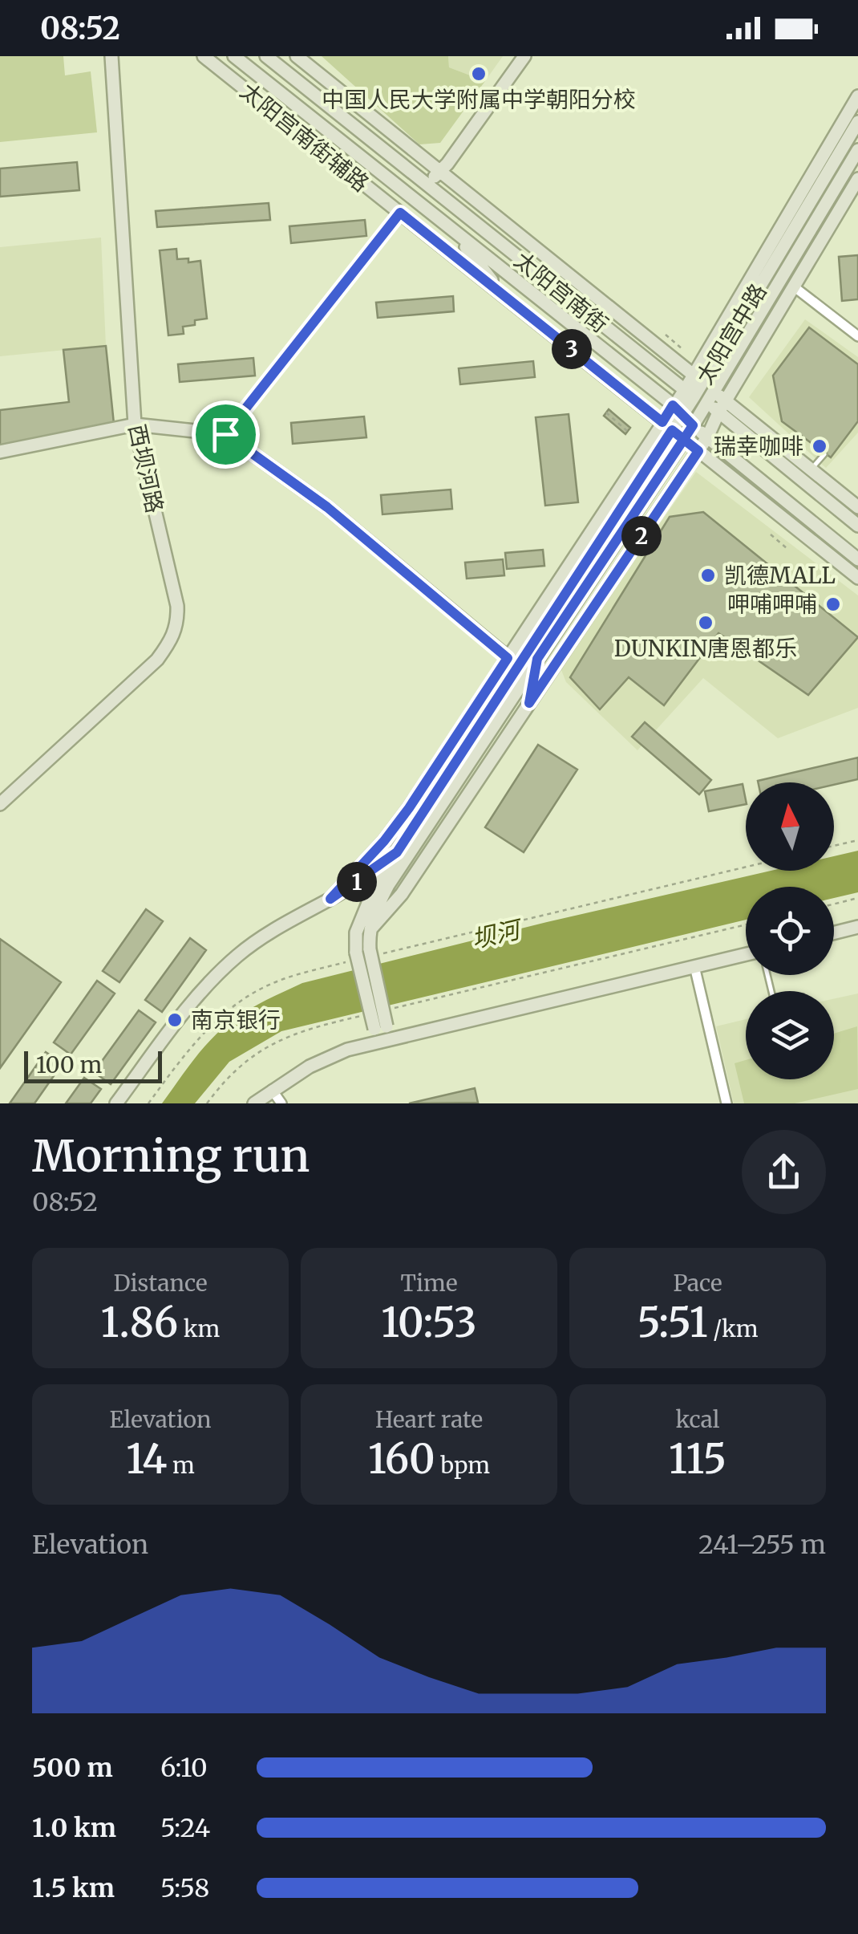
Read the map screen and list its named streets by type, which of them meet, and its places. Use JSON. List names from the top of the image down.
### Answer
{
  "streets": {
    "street": [
      "太阳宫南街辅路",
      "太阳宫南街",
      "太阳宫中路",
      "西坝河路"
    ]
  },
  "crossings": [
    ["太阳宫南街辅路", "太阳宫中路"],
    ["太阳宫南街", "太阳宫中路"]
  ],
  "water": ["坝河"],
  "places": [
    "中国人民大学附属中学朝阳分校",
    "瑞幸咖啡",
    "凯德MALL",
    "呷哺呷哺",
    "DUNKIN唐恩都乐",
    "南京银行"
  ],
  "scale_bar": "100 m",
  "north": "top",
  "page": {
    "status": "08:52",
    "pins": ["3", "2", "1"],
    "scale": "100 m",
    "heading": ["Morning run", "08:52"],
    "stats": [
      ["Distance", "1.86 km"],
      ["Time", "10:53"],
      ["Pace", "5:51 /km"],
      ["Elevation", "14 m"],
      ["Heart rate", "160 bpm"],
      ["kcal", "115"]
    ],
    "chart": ["Elevation", "241–255 m"],
    "list": [
      {
        "name": "500 m",
        "note": "6:10"
      },
      {
        "name": "1.0 km",
        "note": "5:24"
      },
      {
        "name": "1.5 km",
        "note": "5:58"
      }
    ]
  }
}
